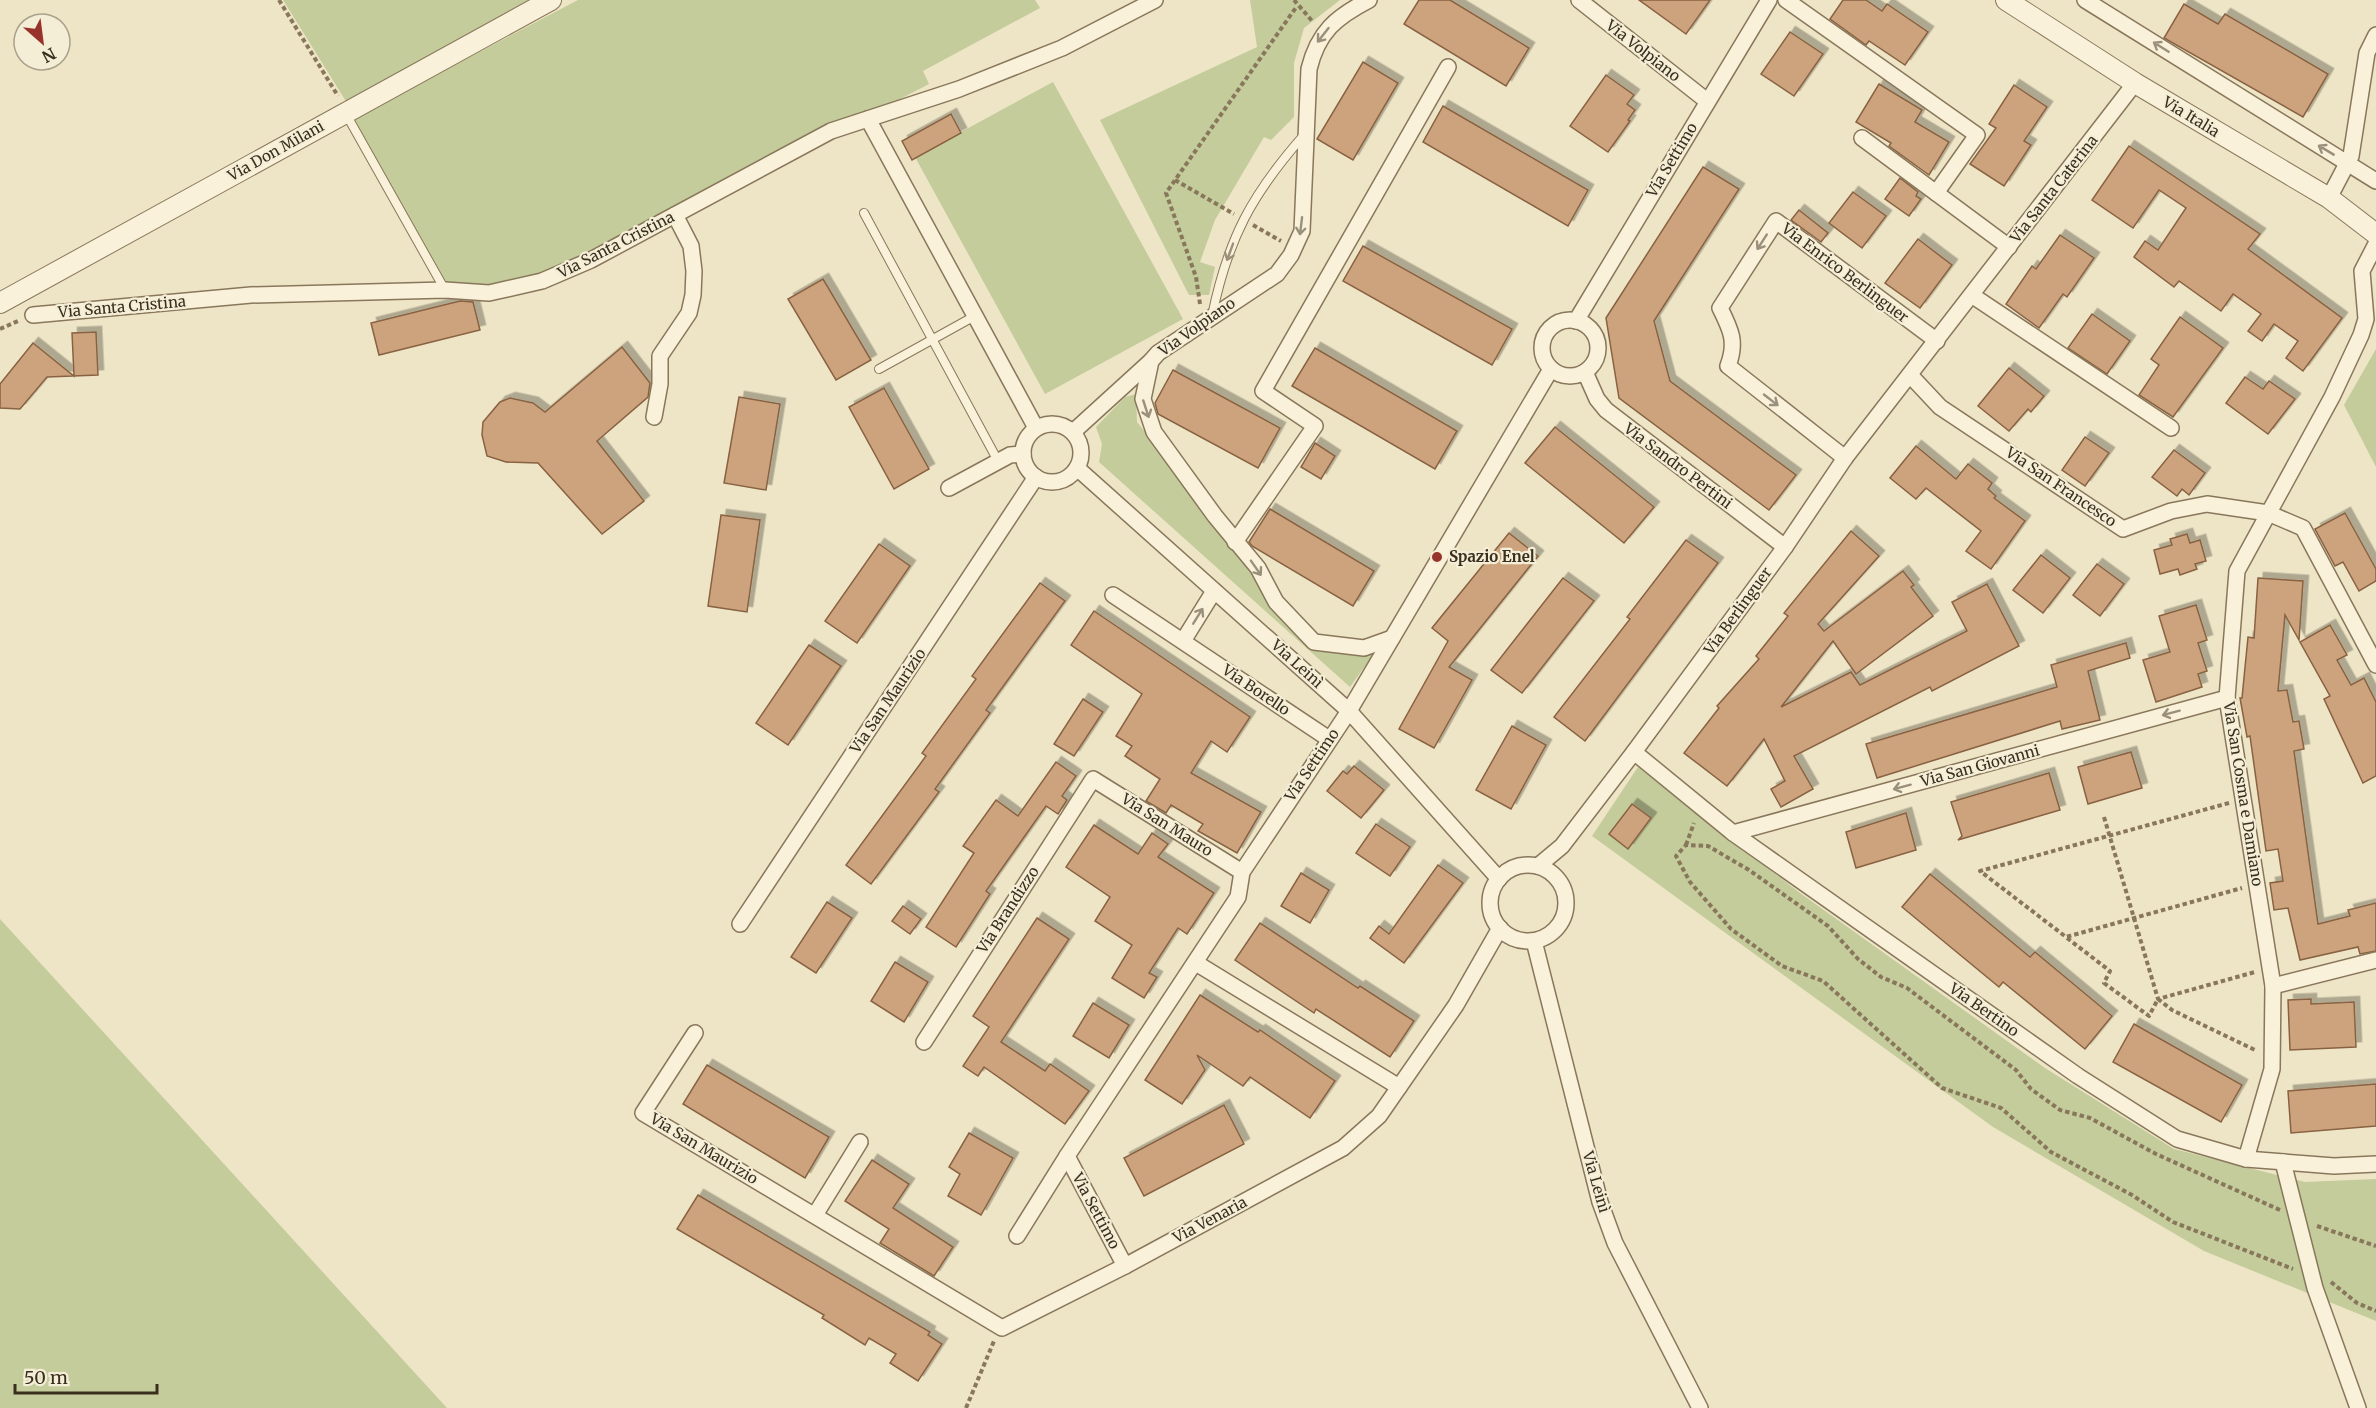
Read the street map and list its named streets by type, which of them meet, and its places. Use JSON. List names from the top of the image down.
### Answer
{
  "streets": {
    "street": [
      "Via Volpiano",
      "Via Italia",
      "Via Don Milani",
      "Via Settimo",
      "Via Santa Caterina",
      "Via Santa Cristina",
      "Via Enrico Berlinguer",
      "Via Sandro Pertini",
      "Via San Francesco",
      "Via Berlinguer",
      "Via Leinì",
      "Via Borello",
      "Via San Maurizio",
      "Via San Giovanni",
      "Via San Cosma e Damiano",
      "Via San Mauro",
      "Via Brandizzo",
      "Via Bertino",
      "Via Venaria"
    ]
  },
  "crossings": [
    ["Via Volpiano", "Via Settimo"],
    ["Via Italia", "Via Santa Caterina"],
    ["Via Settimo", "Via Sandro Pertini"],
    ["Via Settimo", "Via Leinì"],
    ["Via Settimo", "Via Borello"],
    ["Via Settimo", "Via San Mauro"],
    ["Via Settimo", "Via Venaria"],
    ["Via Santa Caterina", "Via Enrico Berlinguer"],
    ["Via Santa Caterina", "Via San Francesco"],
    ["Via Santa Caterina", "Via Berlinguer"],
    ["Via Enrico Berlinguer", "Via Berlinguer"],
    ["Via Sandro Pertini", "Via Berlinguer"],
    ["Via San Francesco", "Via Berlinguer"],
    ["Via San Francesco", "Via San Cosma e Damiano"],
    ["Via Berlinguer", "Via Bertino"],
    ["Via Leinì", "Via San Maurizio"],
    ["Via Leinì", "Via Venaria"],
    ["Via San Maurizio", "Via Venaria"],
    ["Via San Giovanni", "Via San Cosma e Damiano"],
    ["Via San Giovanni", "Via Bertino"],
    ["Via San Cosma e Damiano", "Via Bertino"],
    ["Via San Mauro", "Via Brandizzo"]
  ],
  "one_way": ["Via San Giovanni"],
  "places": ["Spazio Enel"],
  "scale_bar": "50 m",
  "north": "bottom right"
}
